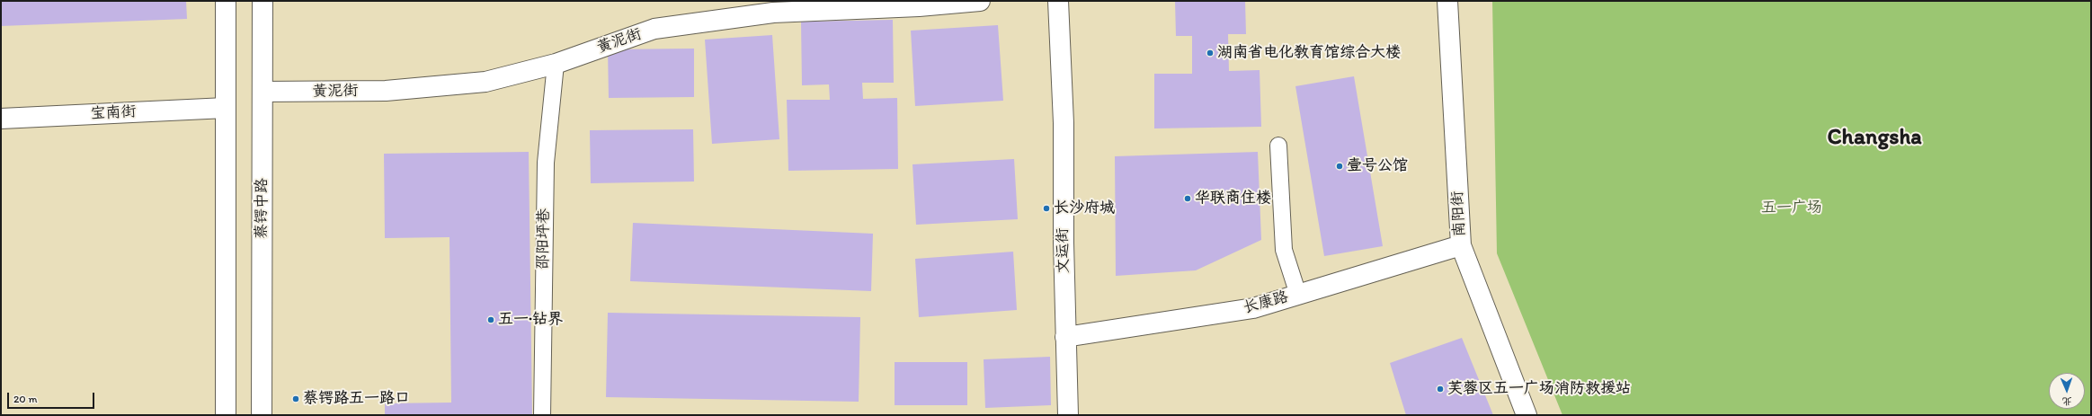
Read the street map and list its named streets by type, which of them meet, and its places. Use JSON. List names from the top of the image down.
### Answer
{
  "streets": {
    "street": [
      "黄泥街",
      "宝南街",
      "蔡锷中路",
      "南阳街",
      "文运街",
      "长康路"
    ],
    "lane": ["邵阳坪巷"]
  },
  "crossings": [
    ["黄泥街", "蔡锷中路"],
    ["黄泥街", "邵阳坪巷"],
    ["南阳街", "长康路"],
    ["文运街", "长康路"]
  ],
  "districts": ["Changsha"],
  "parks": ["五一广场"],
  "places": [
    "湖南省电化教育馆综合大楼",
    "壹号公馆",
    "华联商住楼",
    "长沙府城",
    "五一·钻界",
    "芙蓉区五一广场消防救援站",
    "蔡锷路五一路口"
  ],
  "scale_bar": "20 m",
  "north": "bottom"
}
